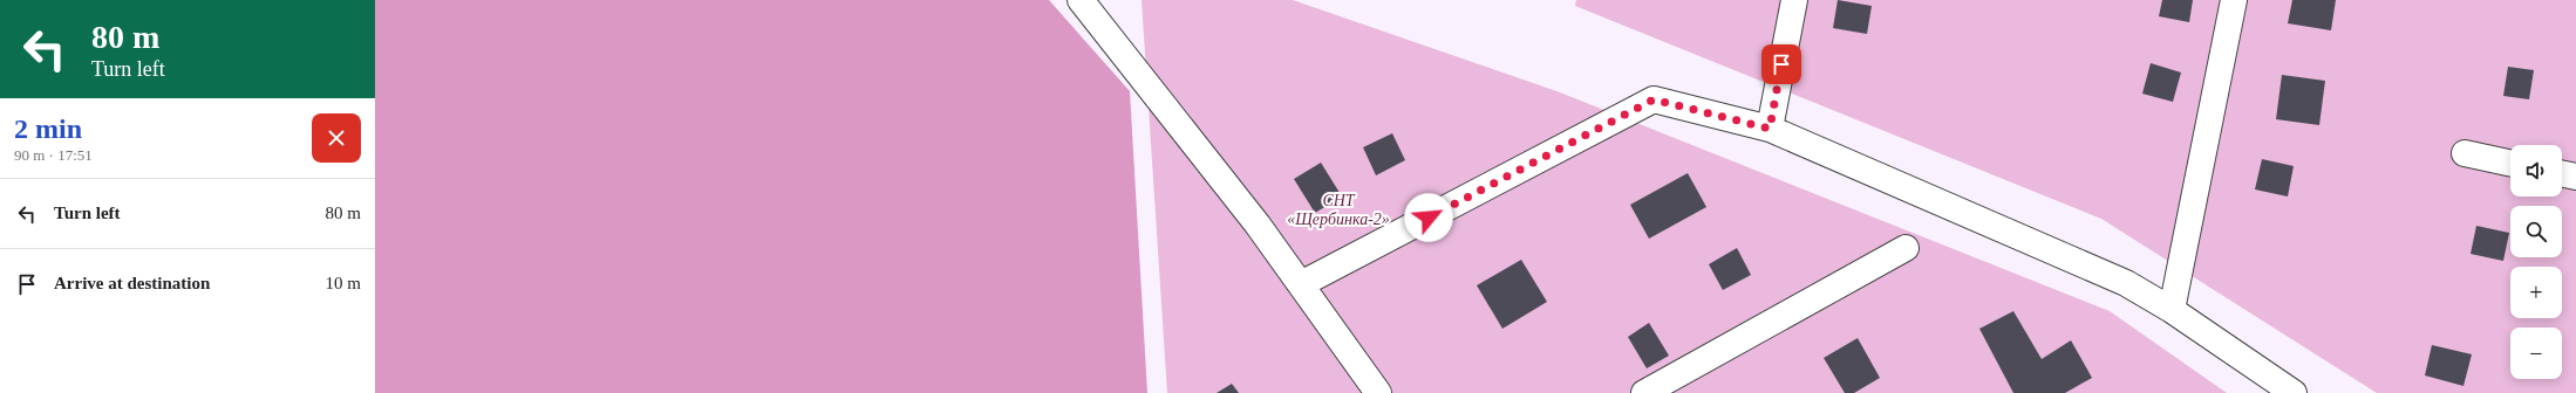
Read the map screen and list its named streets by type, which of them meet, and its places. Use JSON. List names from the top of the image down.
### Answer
{
  "parks": ["СНТ «Щербинка-2»"],
  "page": {
    "turn": ["80 m", "Turn left"],
    "heading": ["2 min", "90 m · 17:51"],
    "map_buttons": ["+", "−"],
    "list": [
      {
        "name": "Turn left",
        "value": "80 m"
      },
      {
        "name": "Arrive at destination",
        "value": "10 m"
      }
    ]
  }
}
